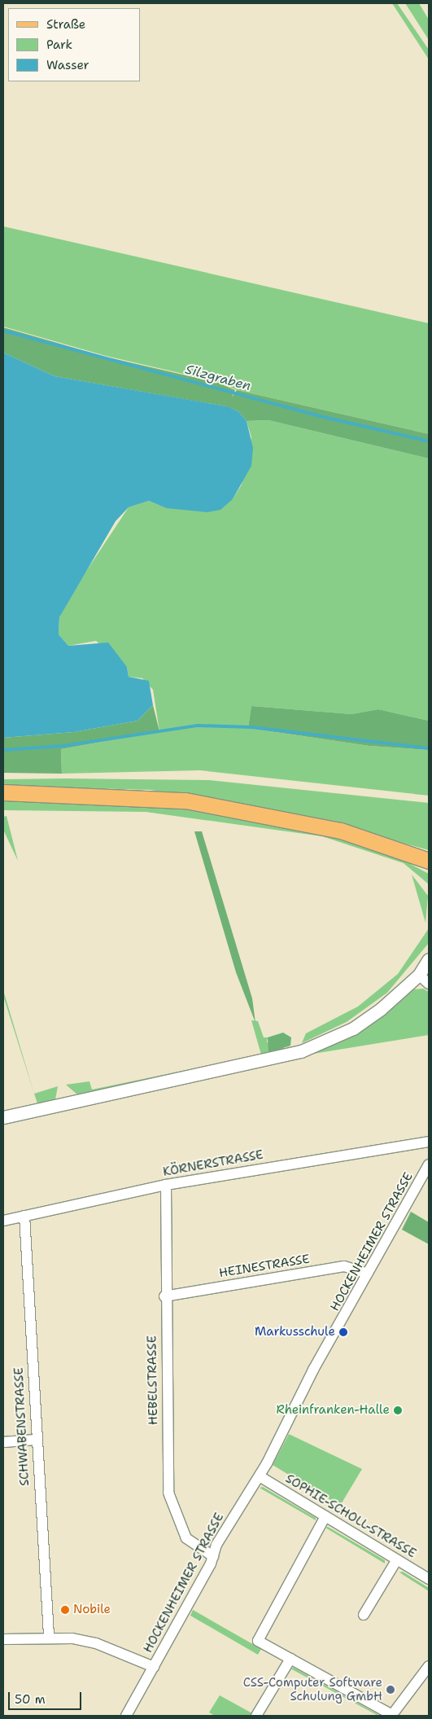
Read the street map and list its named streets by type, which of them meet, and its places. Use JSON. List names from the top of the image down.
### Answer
{
  "streets": {
    "street": [
      "KÖRNERSTRASSE",
      "HOCKENHEIMER STRASSE",
      "HEINESTRASSE",
      "HEBELSTRASSE",
      "SCHWABENSTRASSE",
      "SOPHIE-SCHOLL-STRASSE"
    ]
  },
  "crossings": [
    ["KÖRNERSTRASSE", "HEBELSTRASSE"],
    ["KÖRNERSTRASSE", "SCHWABENSTRASSE"],
    ["HOCKENHEIMER STRASSE", "HEINESTRASSE"],
    ["HOCKENHEIMER STRASSE", "HEBELSTRASSE"],
    ["HOCKENHEIMER STRASSE", "SOPHIE-SCHOLL-STRASSE"],
    ["HEINESTRASSE", "HEBELSTRASSE"]
  ],
  "water": ["Silzgraben"],
  "places": [
    "Markusschule",
    "Rheinfranken-Halle",
    "Nobile",
    "CSS-Computer Software Schulung GmbH"
  ],
  "legend": ["Straße", "Park", "Wasser"],
  "scale_bar": "50 m"
}
